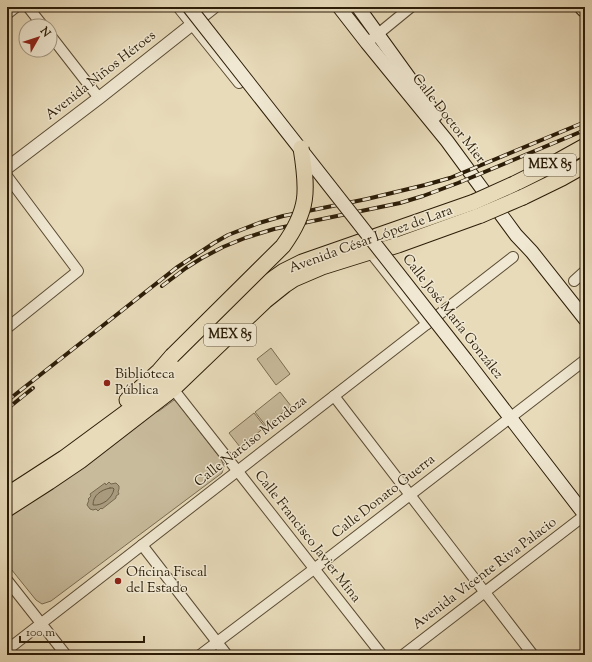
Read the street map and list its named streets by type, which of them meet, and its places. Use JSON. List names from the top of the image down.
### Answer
{
  "streets": {
    "main road": [
      "Calle Doctor Mier",
      "MEX 85",
      "Avenida César López de Lara",
      "Calle José María González"
    ],
    "street": [
      "Avenida Niños Héroes",
      "Calle Narciso Mendoza",
      "Calle Donato Guerra",
      "Calle Francisco Javier Mina",
      "Avenida Vicente Riva Palacio"
    ]
  },
  "crossings": [
    ["Avenida César López de Lara", "Calle Francisco Javier Mina"],
    ["Calle José María González", "Calle Donato Guerra"],
    ["Calle José María González", "Avenida Vicente Riva Palacio"],
    ["Calle Narciso Mendoza", "Calle Francisco Javier Mina"],
    ["Calle Donato Guerra", "Calle Francisco Javier Mina"]
  ],
  "places": ["Biblioteca Pública", "Oficina Fiscal del Estado"],
  "scale_bar": "100 m",
  "north": "top right"
}
